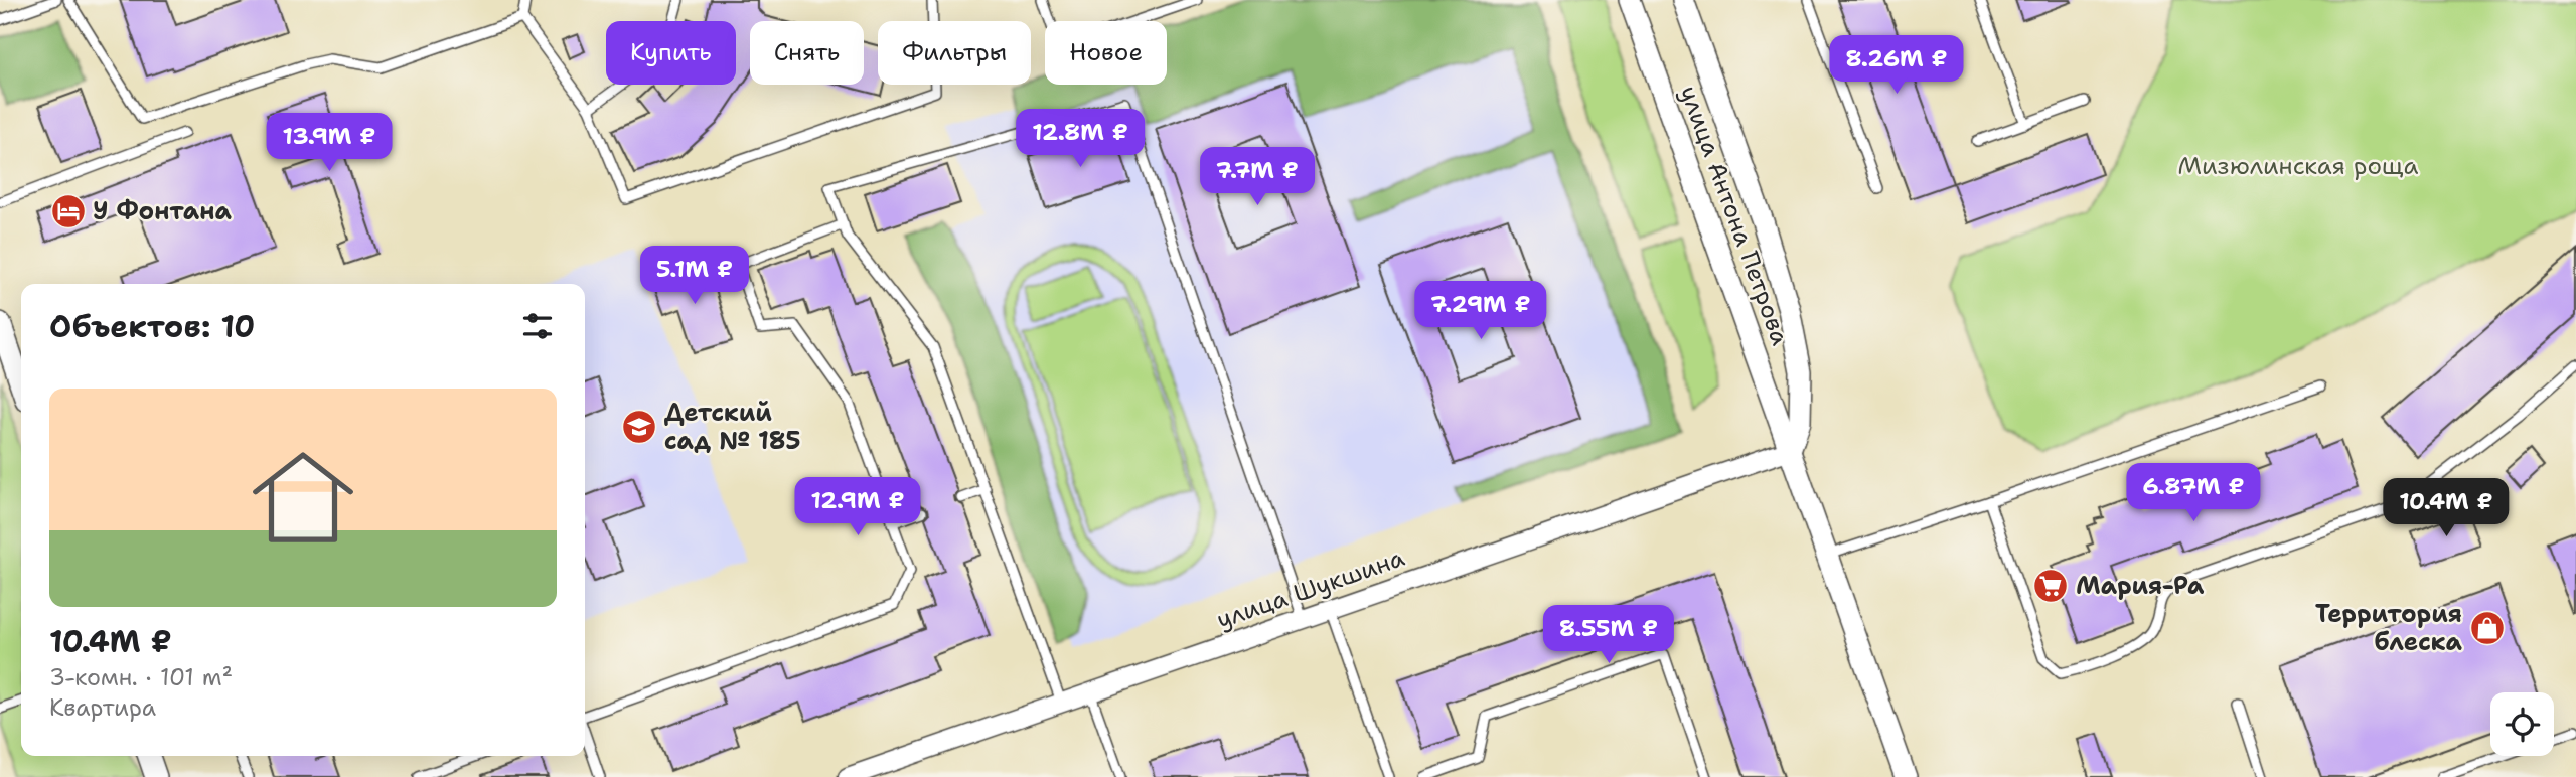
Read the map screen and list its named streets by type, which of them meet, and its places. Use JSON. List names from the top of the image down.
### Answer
{
  "streets": {
    "street": ["улица Антона Петрова", "улица Шукшина"]
  },
  "crossings": [
    ["улица Антона Петрова", "улица Шукшина"]
  ],
  "parks": ["Мизюлинская роща"],
  "places": {
    "hotel": ["У Фонтана"],
    "school or university": ["Детский сад № 185"],
    "supermarket": ["Мария-Ра"],
    "shop": ["Территория блеска"]
  },
  "page": {
    "chip": [
      "Купить",
      "Снять",
      "Фильтры",
      "Новое"
    ],
    "price": [
      "8.26M ₽",
      "12.8M ₽",
      "13.9M ₽",
      "7.7M ₽",
      "5.1M ₽",
      "7.29M ₽",
      "6.87M ₽",
      "12.9M ₽",
      "10.4M ₽",
      "8.55M ₽"
    ],
    "heading": "Объектов: 10",
    "list": [
      {
        "name": "10.4M ₽",
        "note": "3-комн. · 101 m² · Квартира"
      }
    ]
  }
}
